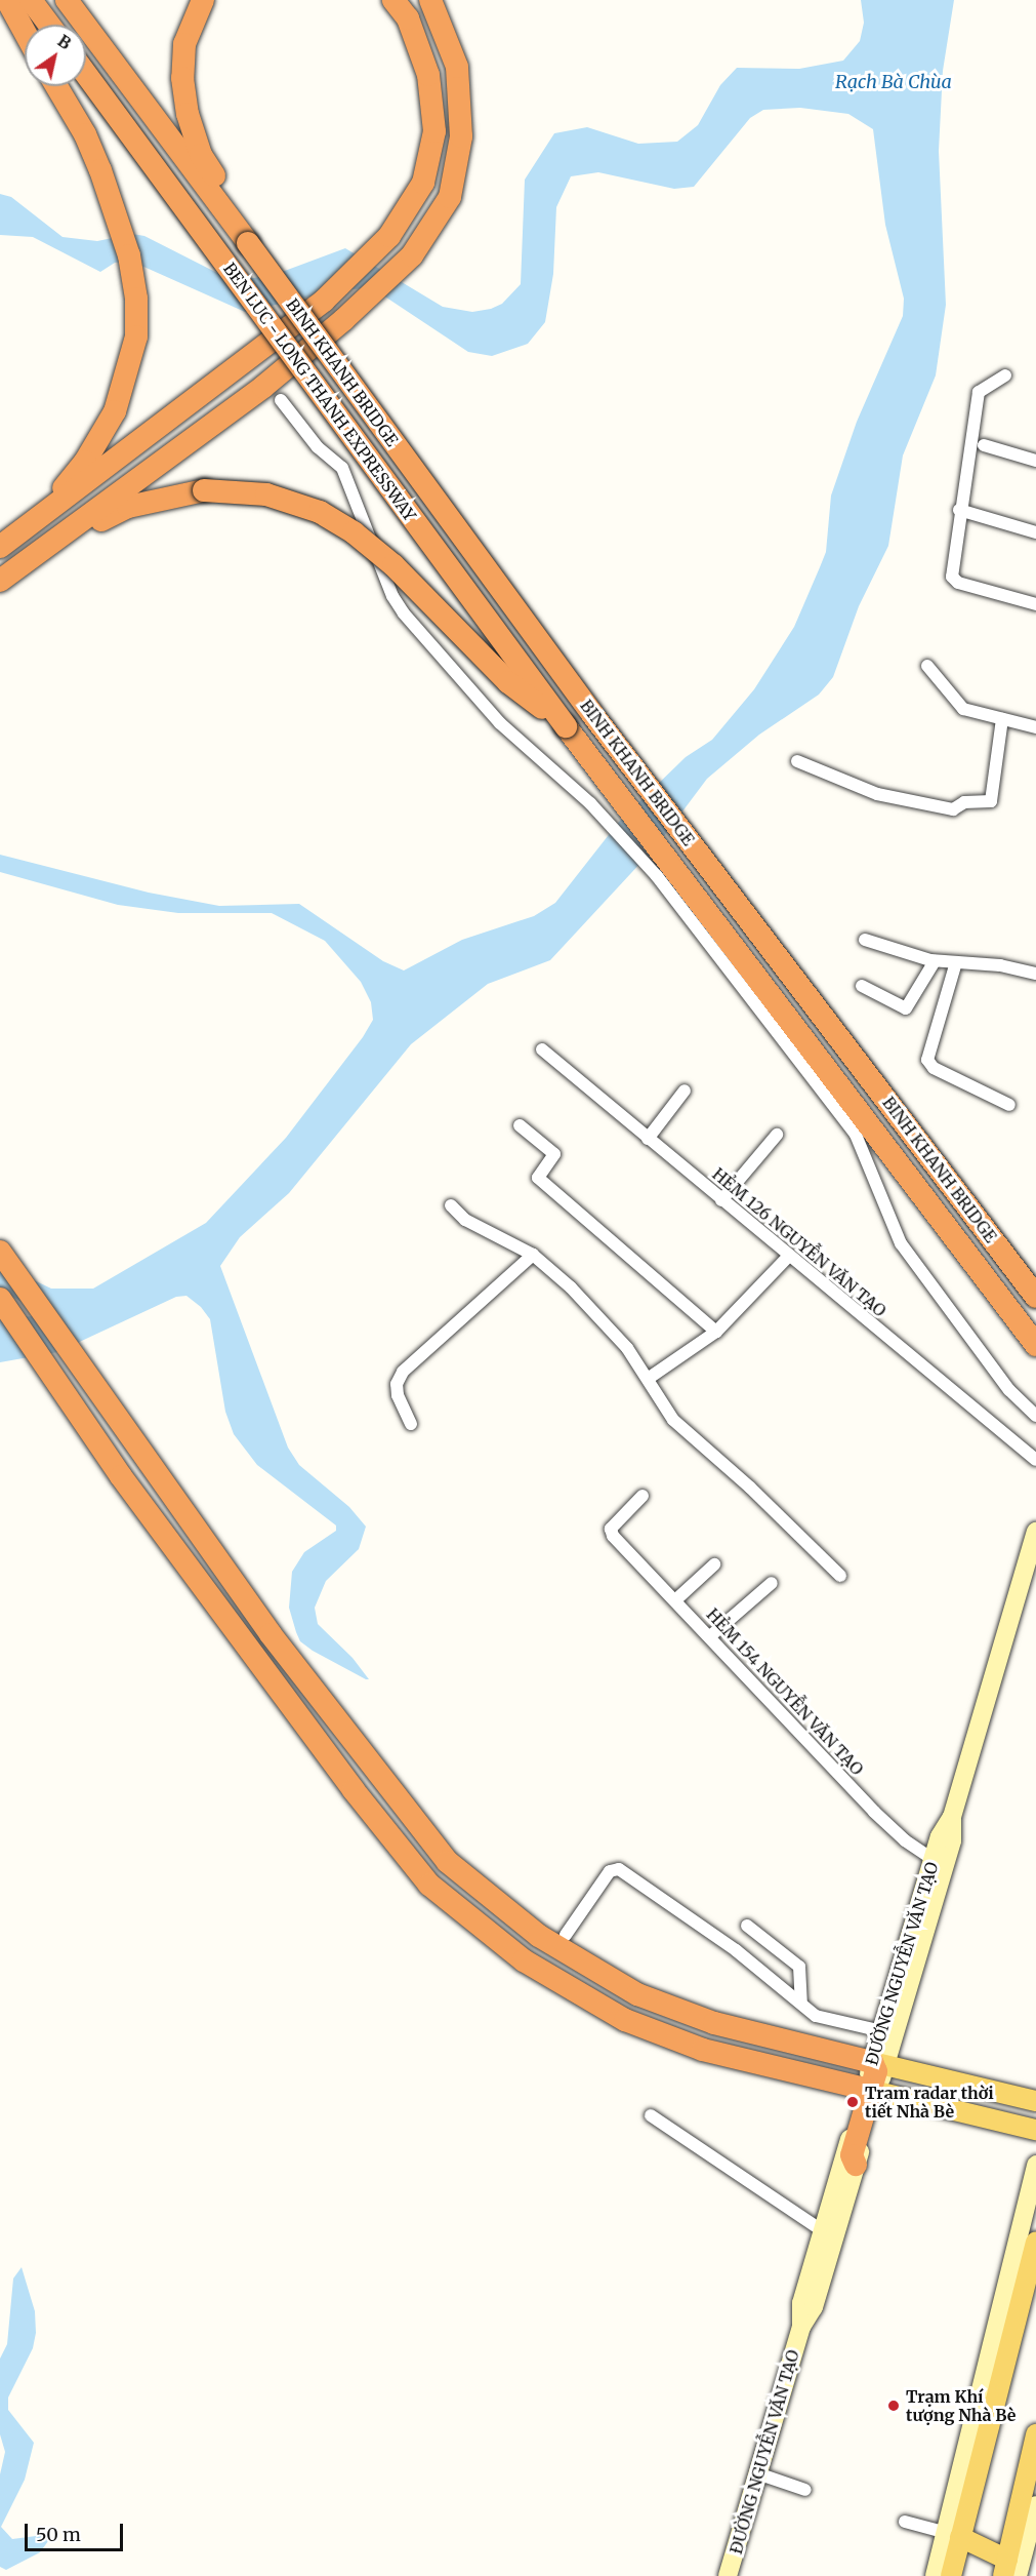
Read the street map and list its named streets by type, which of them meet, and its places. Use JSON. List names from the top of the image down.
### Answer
{
  "streets": {
    "highway": ["BINH KHANH BRIDGE", "BEN LUC - LONG THANH EXPRESSWAY"],
    "main road": ["ĐƯỜNG NGUYỄN VĂN TẠO"],
    "street": ["HẺM 126 NGUYỄN VĂN TẠO", "HẺM 154 NGUYỄN VĂN TẠO"]
  },
  "crossings": [
    ["BINH KHANH BRIDGE", "BEN LUC - LONG THANH EXPRESSWAY"],
    ["HẺM 154 NGUYỄN VĂN TẠO", "ĐƯỜNG NGUYỄN VĂN TẠO"]
  ],
  "water": ["Rạch Bà Chùa"],
  "places": ["Trạm radar thời tiết Nhà Bè", "Trạm Khí tượng Nhà Bè"],
  "scale_bar": "50 m",
  "north": "top right"
}
